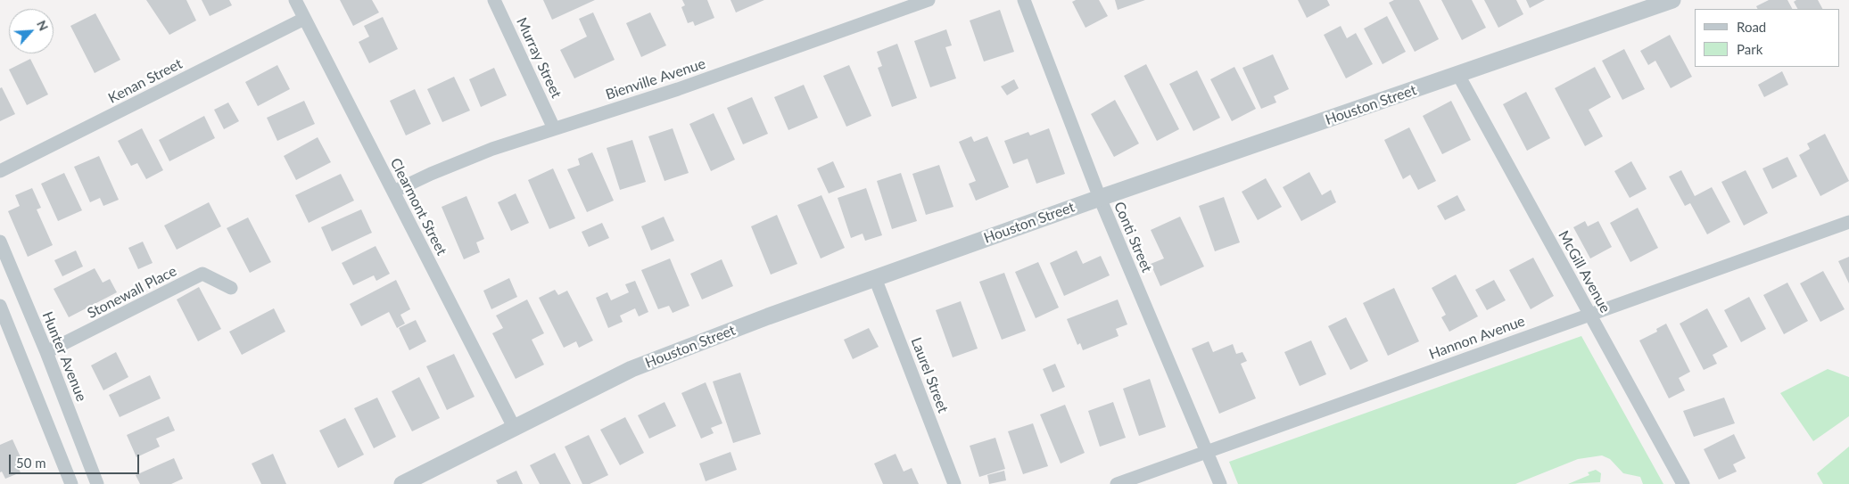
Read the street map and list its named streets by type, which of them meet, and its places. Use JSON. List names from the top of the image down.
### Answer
{
  "streets": {
    "street": [
      "Murray Street",
      "Bienville Avenue",
      "Kenan Street",
      "Houston Street",
      "Clearmont Street",
      "Conti Street",
      "McGill Avenue",
      "Stonewall Place",
      "Hannon Avenue",
      "Hunter Avenue",
      "Laurel Street"
    ]
  },
  "crossings": [
    ["Murray Street", "Bienville Avenue"],
    ["Bienville Avenue", "Clearmont Street"],
    ["Kenan Street", "Clearmont Street"],
    ["Houston Street", "Clearmont Street"],
    ["Houston Street", "Conti Street"],
    ["Houston Street", "McGill Avenue"],
    ["Houston Street", "Laurel Street"],
    ["Conti Street", "Hannon Avenue"],
    ["McGill Avenue", "Hannon Avenue"],
    ["Stonewall Place", "Hunter Avenue"]
  ],
  "legend": ["Road", "Park"],
  "scale_bar": "50 m",
  "north": "top right"
}
